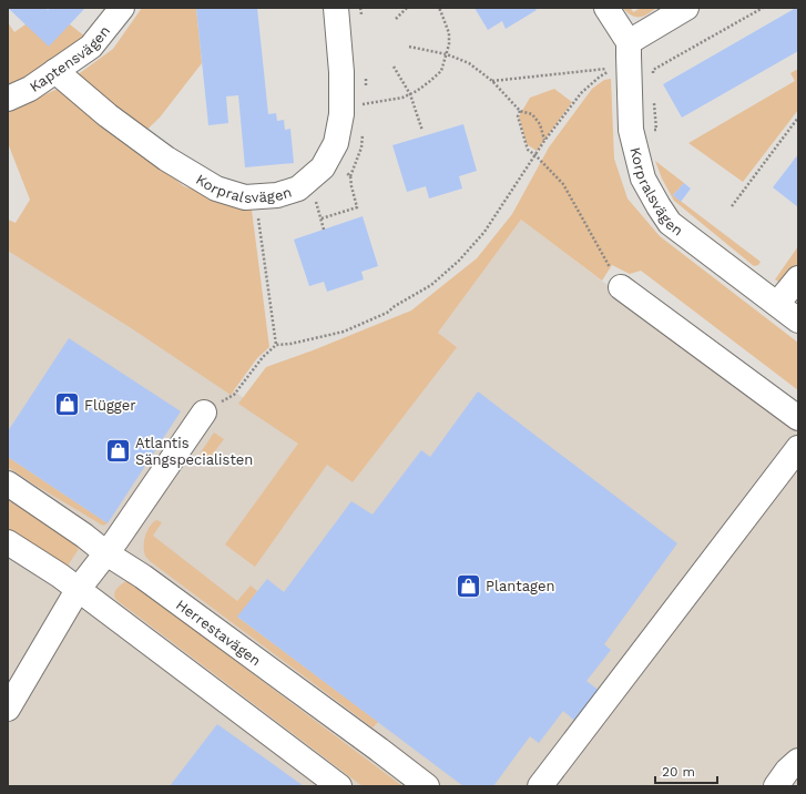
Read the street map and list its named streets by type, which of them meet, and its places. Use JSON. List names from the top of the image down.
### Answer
{
  "streets": {
    "street": ["Kaptensvägen", "Korpralsvägen", "Herrestavägen"]
  },
  "crossings": [
    ["Kaptensvägen", "Korpralsvägen"]
  ],
  "places": {
    "shop": ["Flügger", "Atlantis Sängspecialisten", "Plantagen"]
  },
  "scale_bar": "20 m"
}
